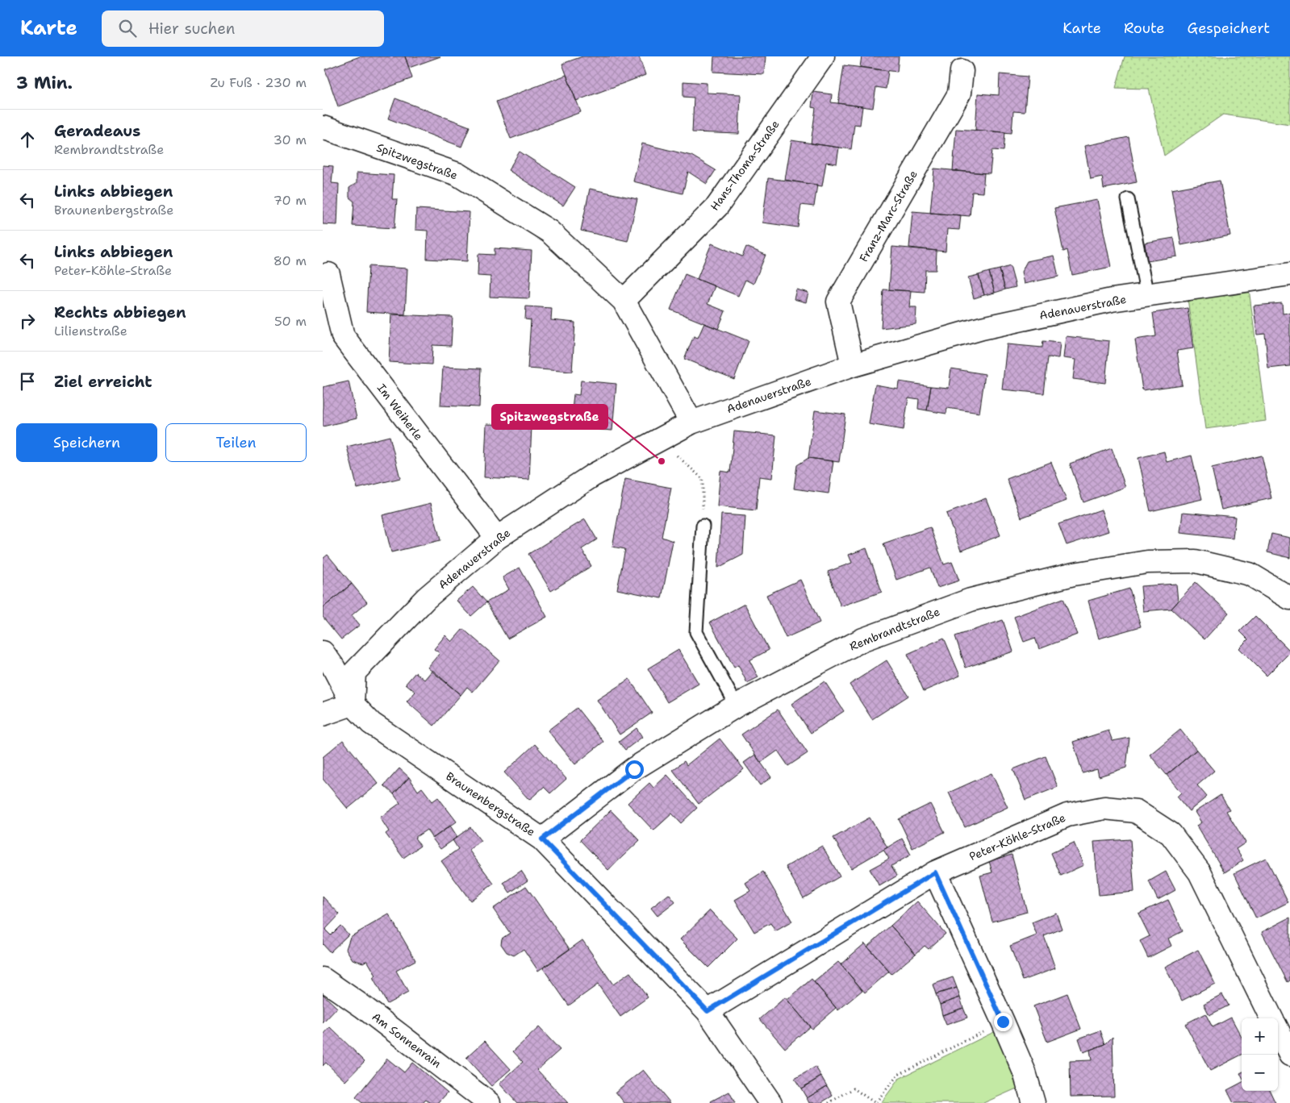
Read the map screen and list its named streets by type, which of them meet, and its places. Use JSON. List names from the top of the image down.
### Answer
{
  "streets": {
    "street": [
      "Spitzwegstraße",
      "Hans-Thoma-Straße",
      "Franz-Marc-Straße",
      "Adenauerstraße",
      "Im Weiherle",
      "Rembrandtstraße",
      "Braunenbergstraße",
      "Peter-Köhle-Straße",
      "Am Sonnenrain"
    ]
  },
  "crossings": [
    ["Spitzwegstraße", "Hans-Thoma-Straße"],
    ["Spitzwegstraße", "Adenauerstraße"],
    ["Franz-Marc-Straße", "Adenauerstraße"],
    ["Adenauerstraße", "Im Weiherle"],
    ["Adenauerstraße", "Braunenbergstraße"],
    ["Rembrandtstraße", "Braunenbergstraße"],
    ["Braunenbergstraße", "Peter-Köhle-Straße"]
  ],
  "places": ["Spitzwegstraße"],
  "page": {
    "header": "Karte",
    "search": "Hier suchen",
    "nav": ["Karte", "Route", "Gespeichert"],
    "heading": ["3 Min.", "Zu Fuß · 230 m"],
    "list": [
      ["Geradeaus", "Rembrandtstraße", "30 m"],
      ["Links abbiegen", "Braunenbergstraße", "70 m"],
      ["Links abbiegen", "Peter-Köhle-Straße", "80 m"],
      ["Rechts abbiegen", "Lilienstraße", "50 m"],
      "Ziel erreicht"
    ],
    "buttons": ["Speichern", "Teilen"],
    "map_buttons": ["+", "−"]
  }
}
